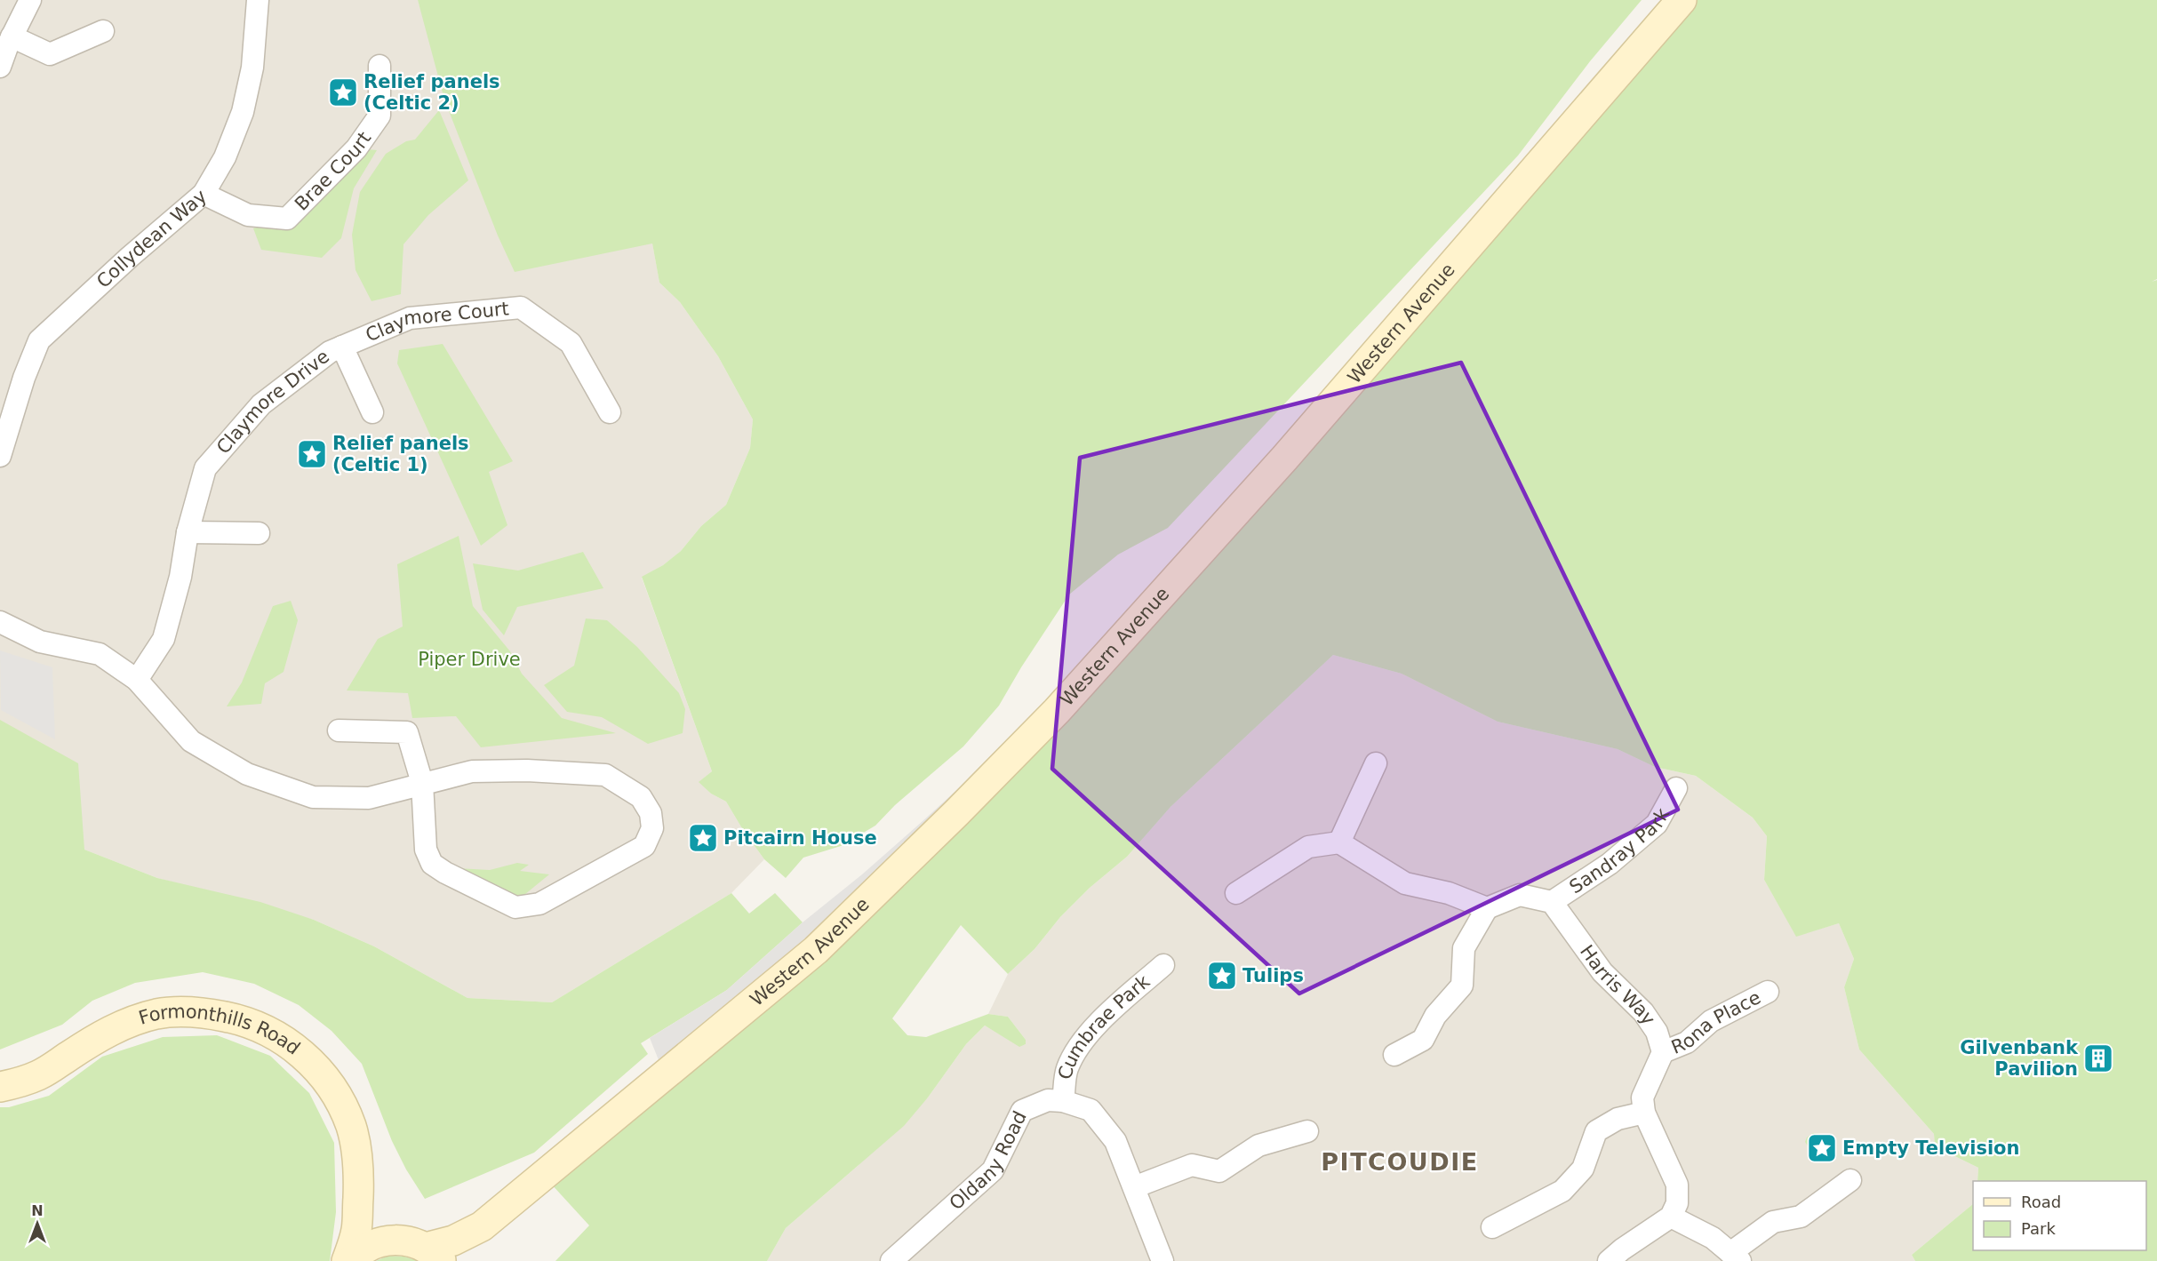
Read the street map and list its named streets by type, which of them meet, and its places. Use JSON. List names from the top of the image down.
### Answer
{
  "streets": {
    "main road": ["Western Avenue", "Formonthills Road"],
    "street": [
      "Brae Court",
      "Collydean Way",
      "Claymore Court",
      "Claymore Drive",
      "Sandray Park",
      "Harris Way",
      "Rona Place",
      "Cumbrae Park",
      "Oldany Road"
    ]
  },
  "crossings": [
    ["Brae Court", "Collydean Way"],
    ["Claymore Court", "Claymore Drive"],
    ["Sandray Park", "Harris Way"],
    ["Harris Way", "Rona Place"],
    ["Cumbrae Park", "Oldany Road"]
  ],
  "districts": ["PITCOUDIE"],
  "parks": ["Piper Drive"],
  "places": {
    "place": [
      "Relief panels (Celtic 2)",
      "Relief panels (Celtic 1)",
      "Pitcairn House",
      "Tulips",
      "Empty Television"
    ],
    "building": ["Gilvenbank Pavilion"]
  },
  "legend": ["Road", "Park"],
  "north": "top"
}
